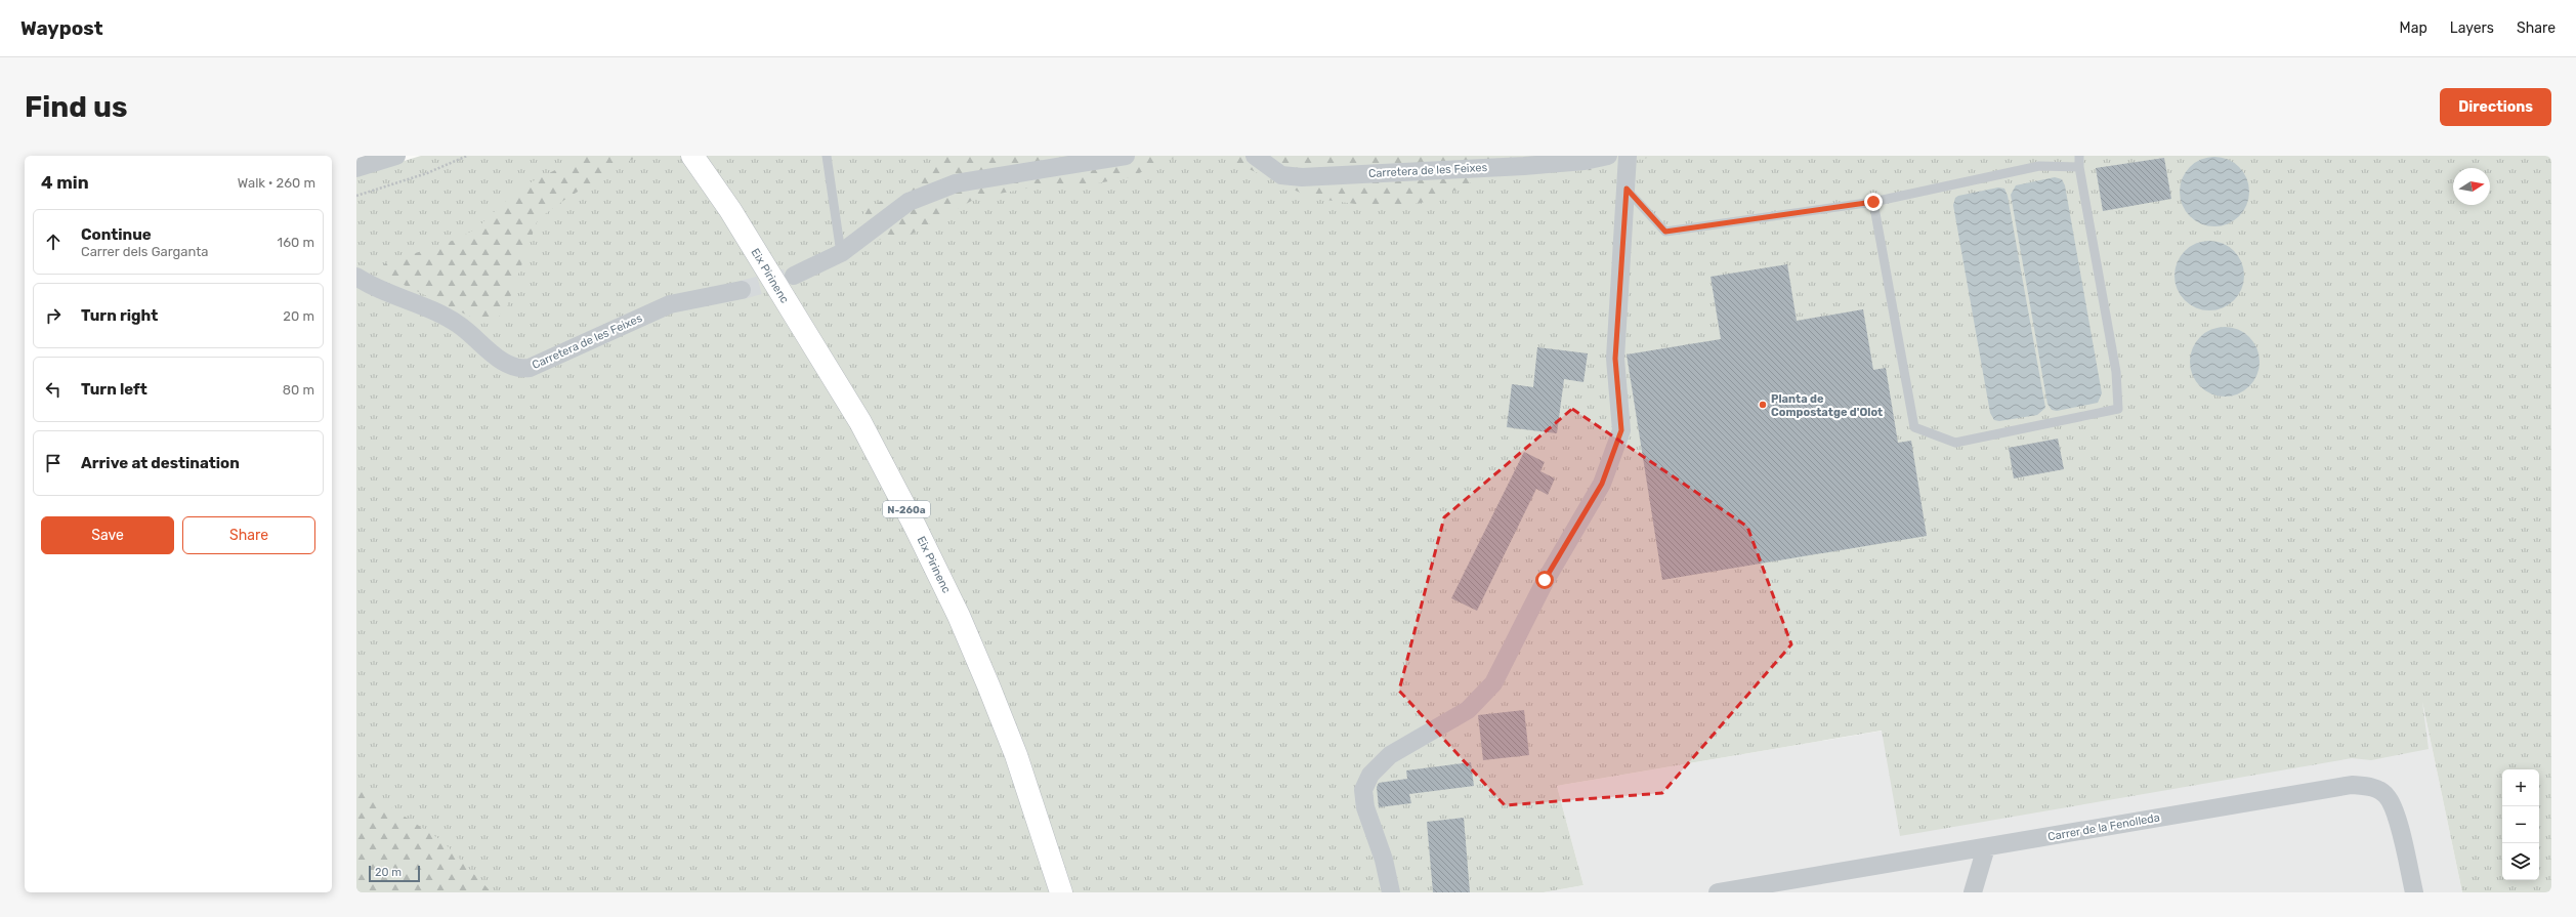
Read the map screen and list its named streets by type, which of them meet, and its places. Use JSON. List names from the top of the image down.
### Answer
{
  "streets": {
    "main road": ["Eix Pirinenc", "N-260a"],
    "street": ["Carretera de les Feixes", "Carrer de la Fenolleda"]
  },
  "places": ["Planta de Compostatge d'Olot"],
  "scale_bar": "20 m",
  "north": "right",
  "page": {
    "header": "Waypost",
    "nav": ["Map", "Layers", "Share"],
    "buttons": [
      "Directions",
      ["Save", "Share"]
    ],
    "title": "Find us",
    "heading": ["4 min", "Walk · 260 m"],
    "list": [
      ["Continue", "Carrer dels Garganta", "160 m"],
      ["Turn right", "20 m"],
      ["Turn left", "80 m"],
      "Arrive at destination"
    ],
    "map_buttons": ["+", "−"],
    "scale": "20 m"
  }
}
